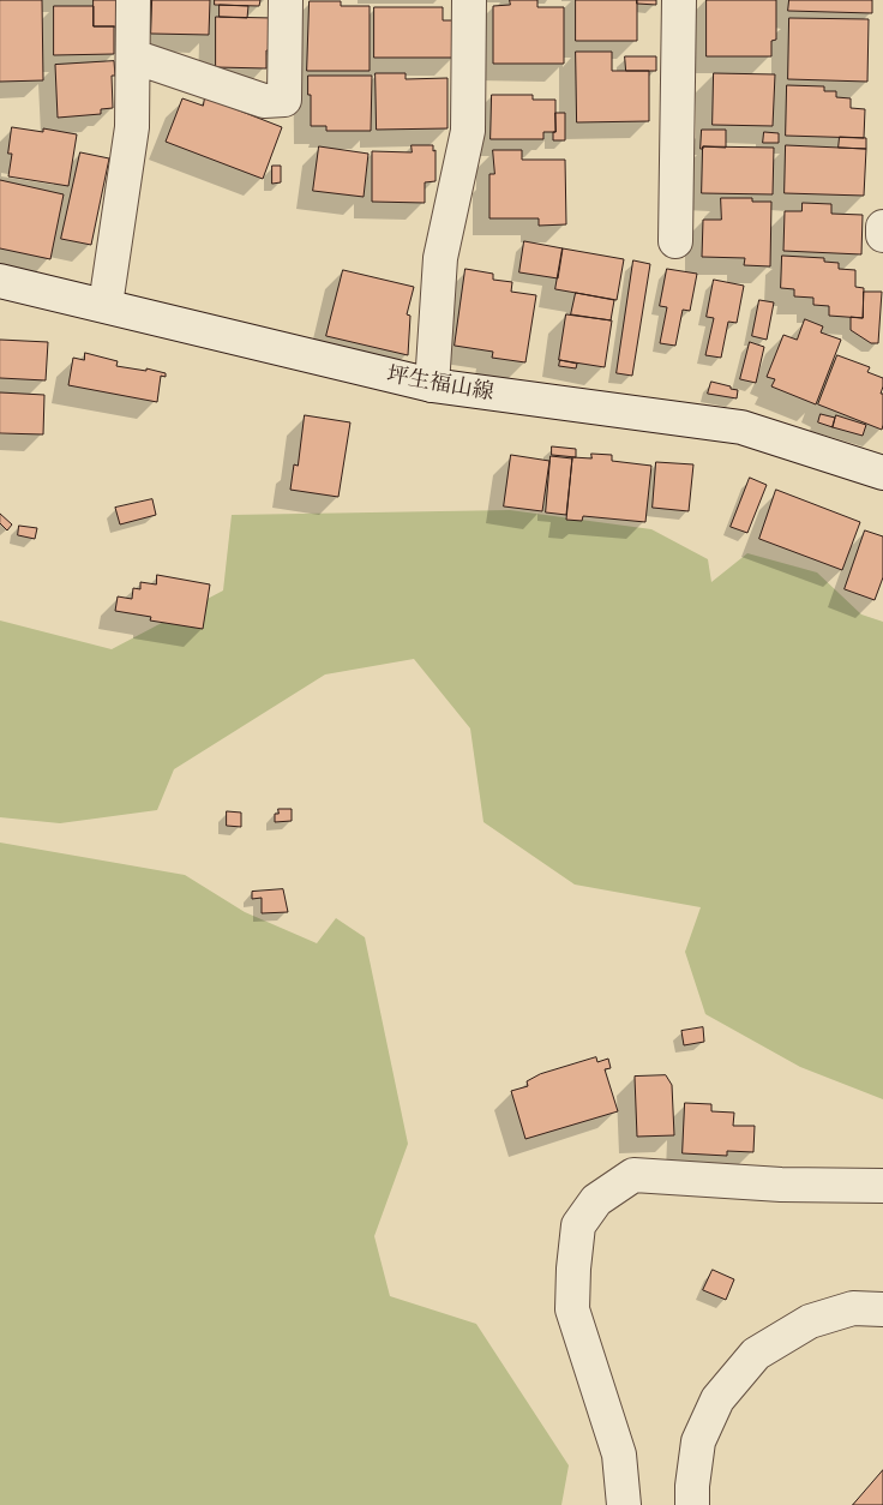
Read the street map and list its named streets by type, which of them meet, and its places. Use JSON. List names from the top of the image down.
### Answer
{
  "streets": {
    "street": ["坪生福山線"]
  }
}
